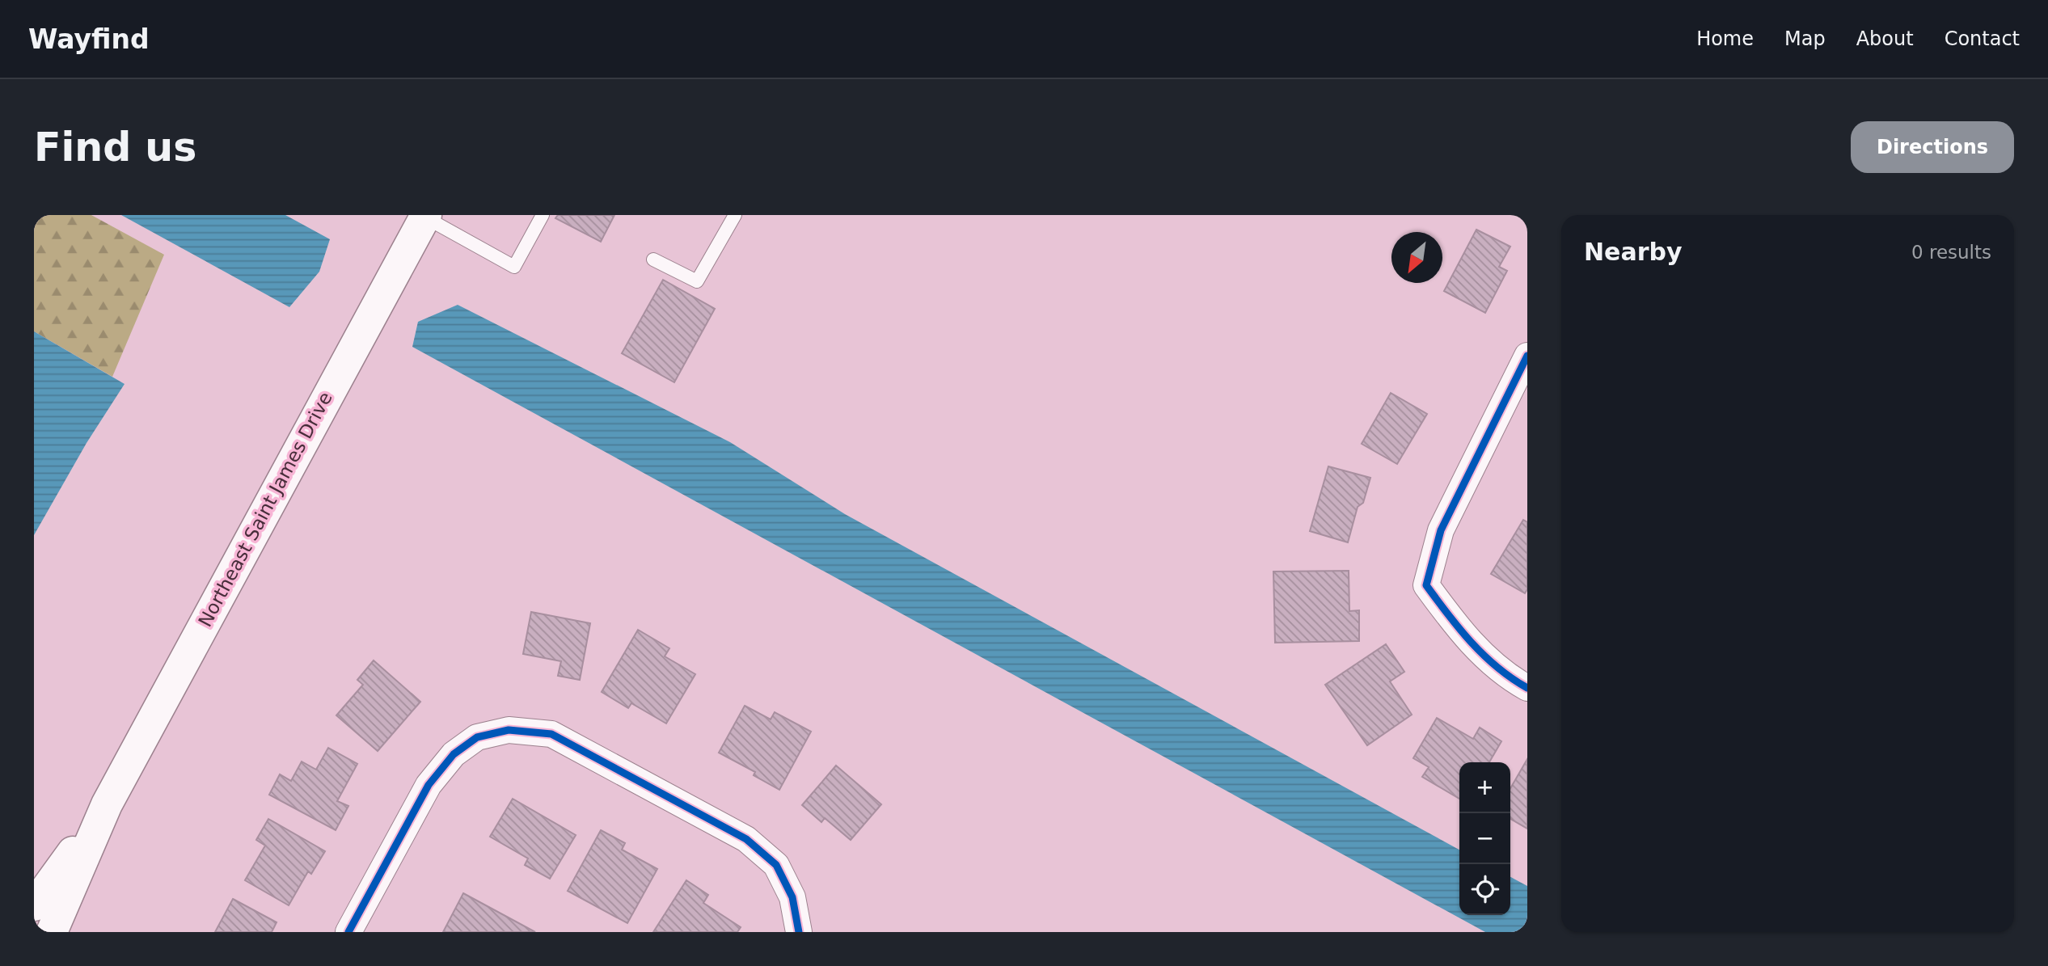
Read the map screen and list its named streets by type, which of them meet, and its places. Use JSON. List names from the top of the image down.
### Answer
{
  "streets": {
    "main road": ["Northeast Saint James Drive"]
  },
  "north": "bottom left",
  "page": {
    "header": "Wayfind",
    "nav": [
      "Home",
      "Map",
      "About",
      "Contact"
    ],
    "buttons": "Directions",
    "title": "Find us",
    "heading": ["Nearby", "0 results"],
    "map_buttons": ["+", "−"]
  }
}
